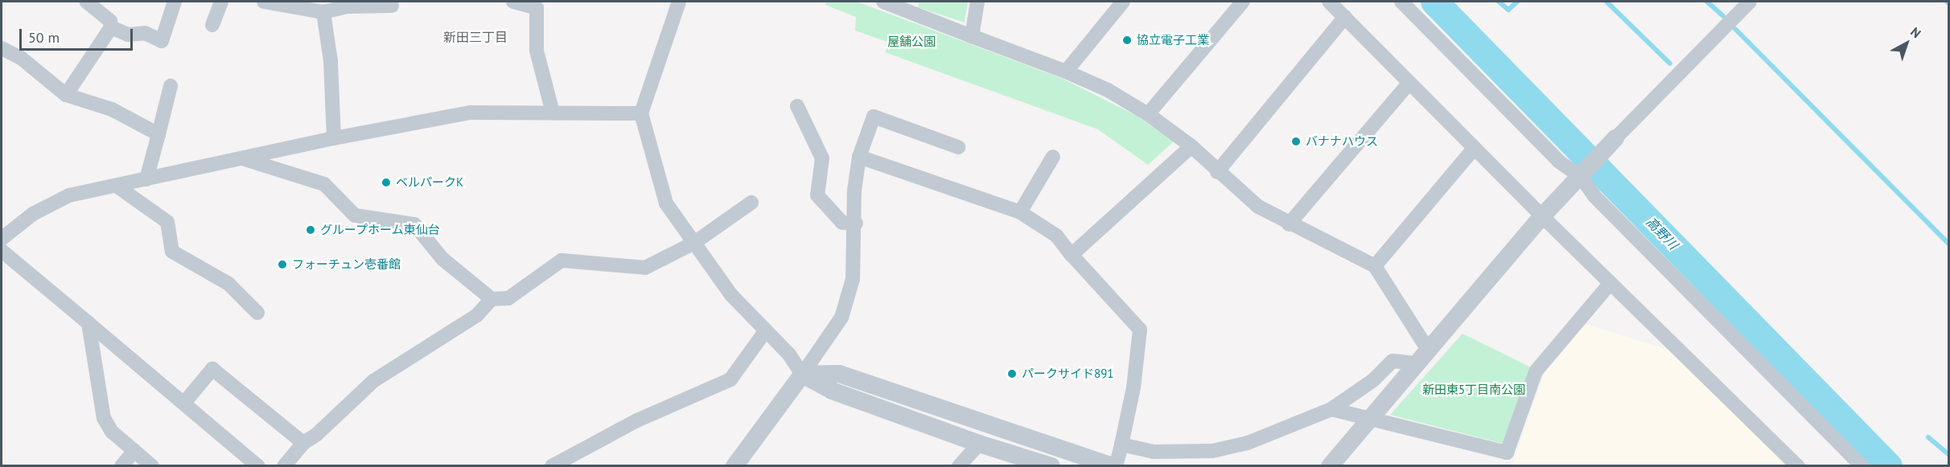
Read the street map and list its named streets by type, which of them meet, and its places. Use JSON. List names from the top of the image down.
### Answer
{
  "districts": ["新田三丁目"],
  "water": ["高野川"],
  "parks": ["屋舗公園", "新田東5丁目南公園"],
  "places": [
    "協立電子工業",
    "バナナハウス",
    "ベルパークK",
    "グループホーム東仙台",
    "フォーチュン壱番館",
    "パークサイド891"
  ],
  "scale_bar": "50 m",
  "north": "top right"
}
